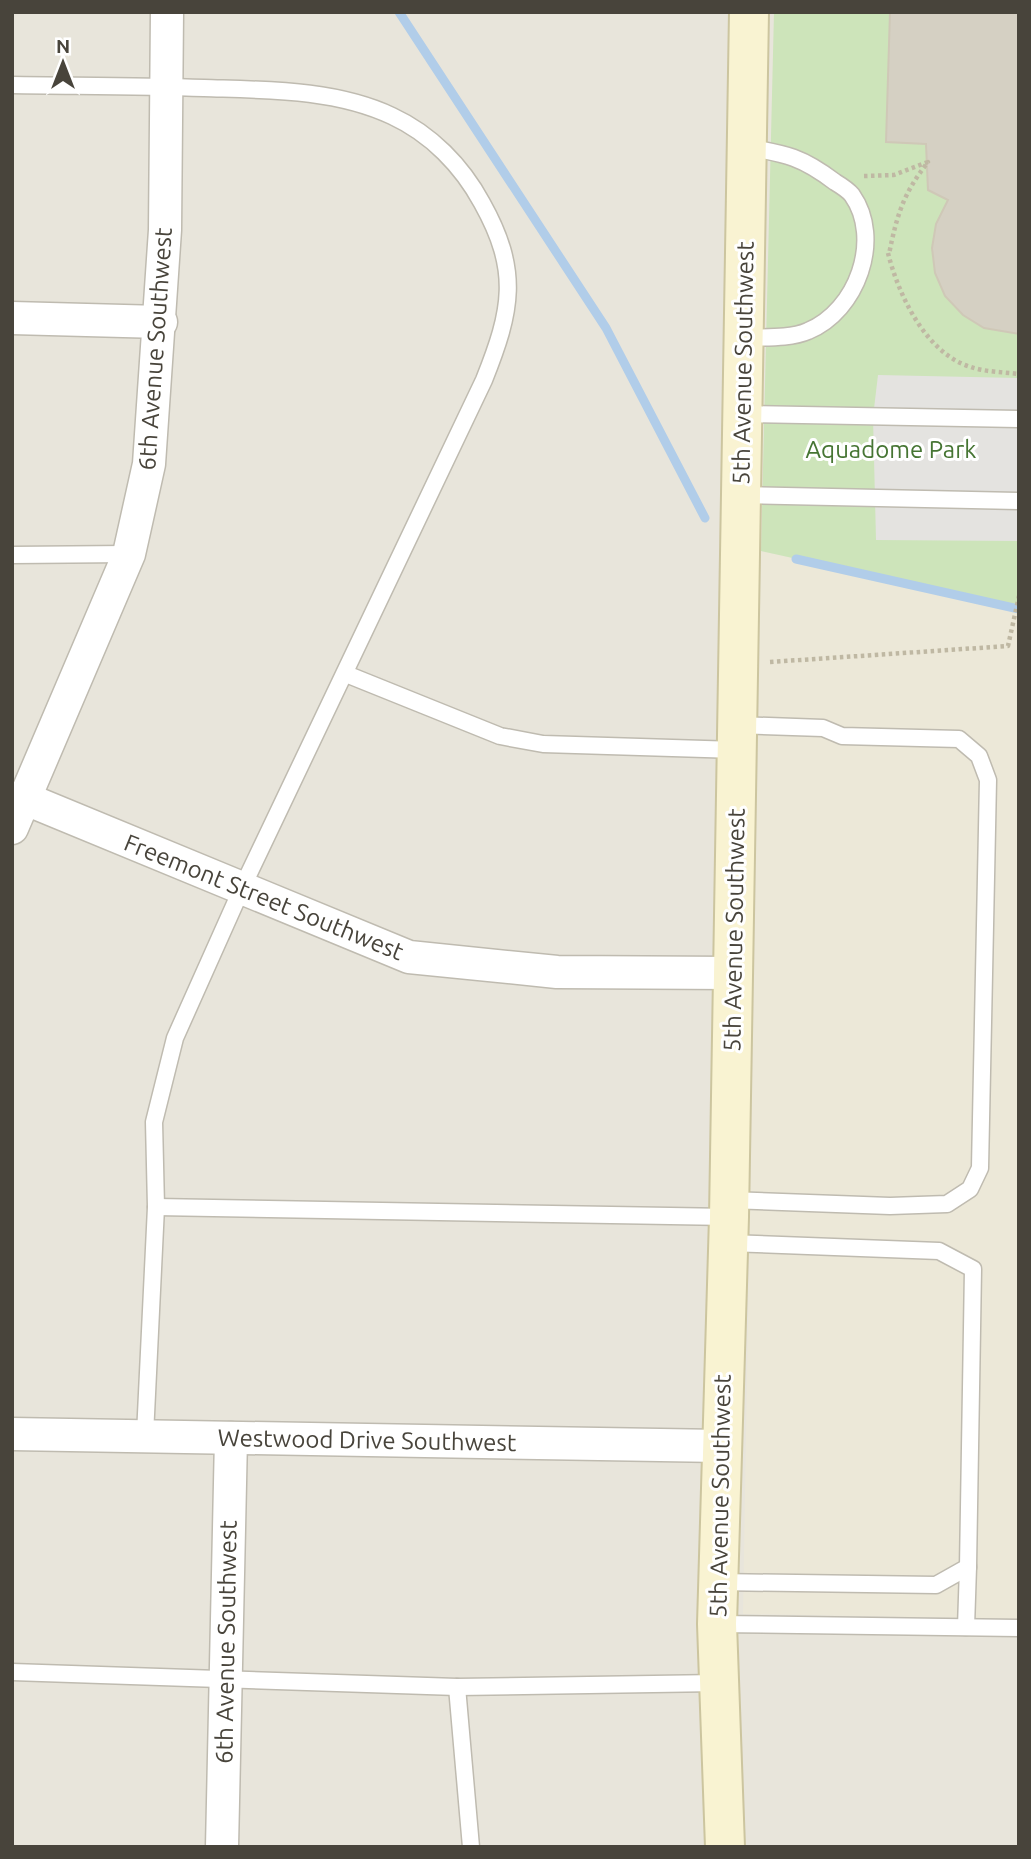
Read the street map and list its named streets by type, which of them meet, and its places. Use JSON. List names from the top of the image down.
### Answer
{
  "streets": {
    "street": [
      "6th Avenue Southwest",
      "5th Avenue Southwest",
      "Freemont Street Southwest",
      "Westwood Drive Southwest"
    ]
  },
  "crossings": [
    ["6th Avenue Southwest", "Freemont Street Southwest"],
    ["6th Avenue Southwest", "Westwood Drive Southwest"],
    ["5th Avenue Southwest", "Freemont Street Southwest"],
    ["5th Avenue Southwest", "Westwood Drive Southwest"]
  ],
  "parks": ["Aquadome Park"],
  "north": "top"
}
